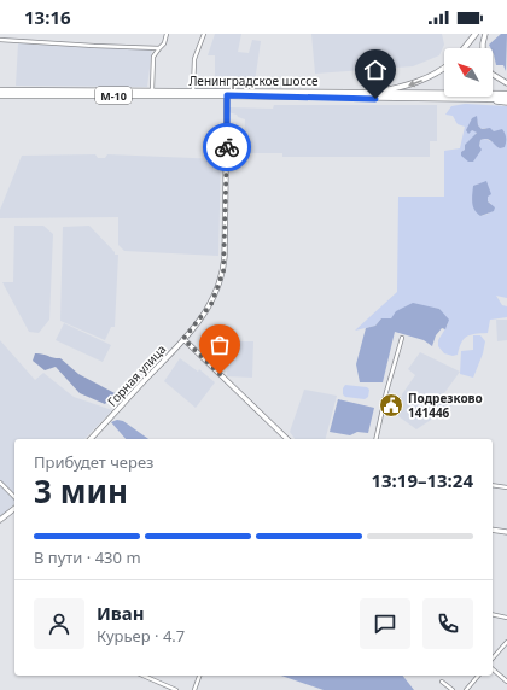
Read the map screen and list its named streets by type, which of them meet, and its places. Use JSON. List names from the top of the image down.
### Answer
{
  "streets": {
    "highway": ["Ленинградское шоссе", "М-10"],
    "street": ["Горная улица"]
  },
  "crossings": [
    ["Ленинградское шоссе", "Горная улица"]
  ],
  "places": {
    "public building": ["Подрезково 141446"]
  },
  "north": "top left",
  "page": {
    "status": "13:16",
    "heading": ["3 мин", "Прибудет через", "13:19–13:24"],
    "panel": ["Иван", "Курьер · 4.7"],
    "bar": "В пути · 430 m"
  }
}
